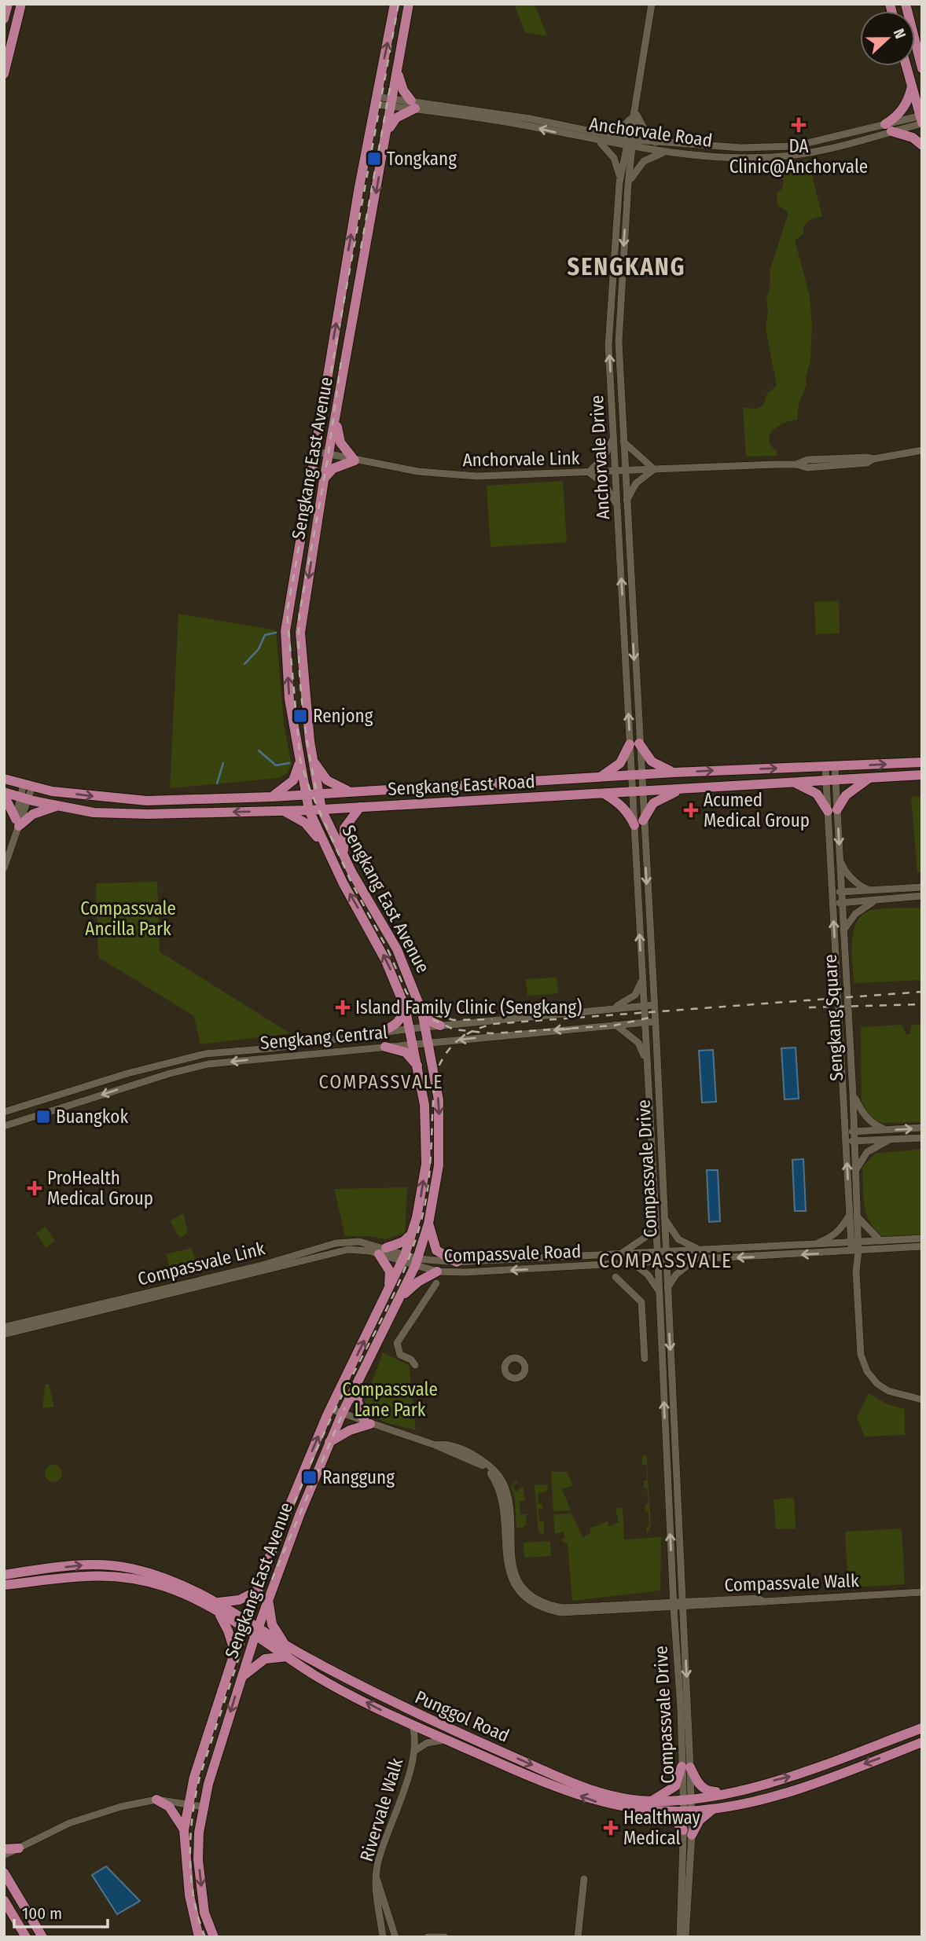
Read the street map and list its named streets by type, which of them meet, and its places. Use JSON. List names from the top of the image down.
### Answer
{
  "streets": {
    "main road": ["Sengkang East Avenue", "Sengkang East Road", "Punggol Road"],
    "street": [
      "Anchorvale Road",
      "Anchorvale Drive",
      "Anchorvale Link",
      "Sengkang Square",
      "Sengkang Central",
      "Compassvale Drive",
      "Compassvale Road",
      "Compassvale Link",
      "Compassvale Walk",
      "Rivervale Walk"
    ]
  },
  "crossings": [
    ["Anchorvale Road", "Anchorvale Drive"],
    ["Anchorvale Road", "Sengkang East Avenue"],
    ["Anchorvale Drive", "Anchorvale Link"],
    ["Anchorvale Drive", "Sengkang East Road"],
    ["Anchorvale Drive", "Compassvale Drive"],
    ["Sengkang East Avenue", "Anchorvale Link"],
    ["Sengkang East Avenue", "Sengkang East Road"],
    ["Sengkang East Avenue", "Sengkang Central"],
    ["Sengkang East Avenue", "Compassvale Road"],
    ["Sengkang East Avenue", "Compassvale Link"],
    ["Sengkang East Avenue", "Punggol Road"],
    ["Sengkang East Road", "Sengkang Square"],
    ["Sengkang East Road", "Compassvale Drive"],
    ["Sengkang Square", "Compassvale Road"],
    ["Sengkang Central", "Compassvale Drive"],
    ["Compassvale Drive", "Compassvale Road"],
    ["Compassvale Drive", "Compassvale Walk"],
    ["Compassvale Drive", "Punggol Road"],
    ["Compassvale Road", "Compassvale Link"],
    ["Punggol Road", "Rivervale Walk"]
  ],
  "districts": ["SENGKANG", "COMPASSVALE", "COMPASSVALE"],
  "parks": ["Compassvale Ancilla Park", "Compassvale Lane Park"],
  "places": {
    "health": [
      "DA Clinic@Anchorvale",
      "Acumed Medical Group",
      "Island Family Clinic (Sengkang)",
      "ProHealth Medical Group",
      "Healthway Medical"
    ],
    "transit": [
      "Tongkang",
      "Renjong",
      "Buangkok",
      "Ranggung"
    ]
  },
  "scale_bar": "100 m",
  "north": "right"
}
